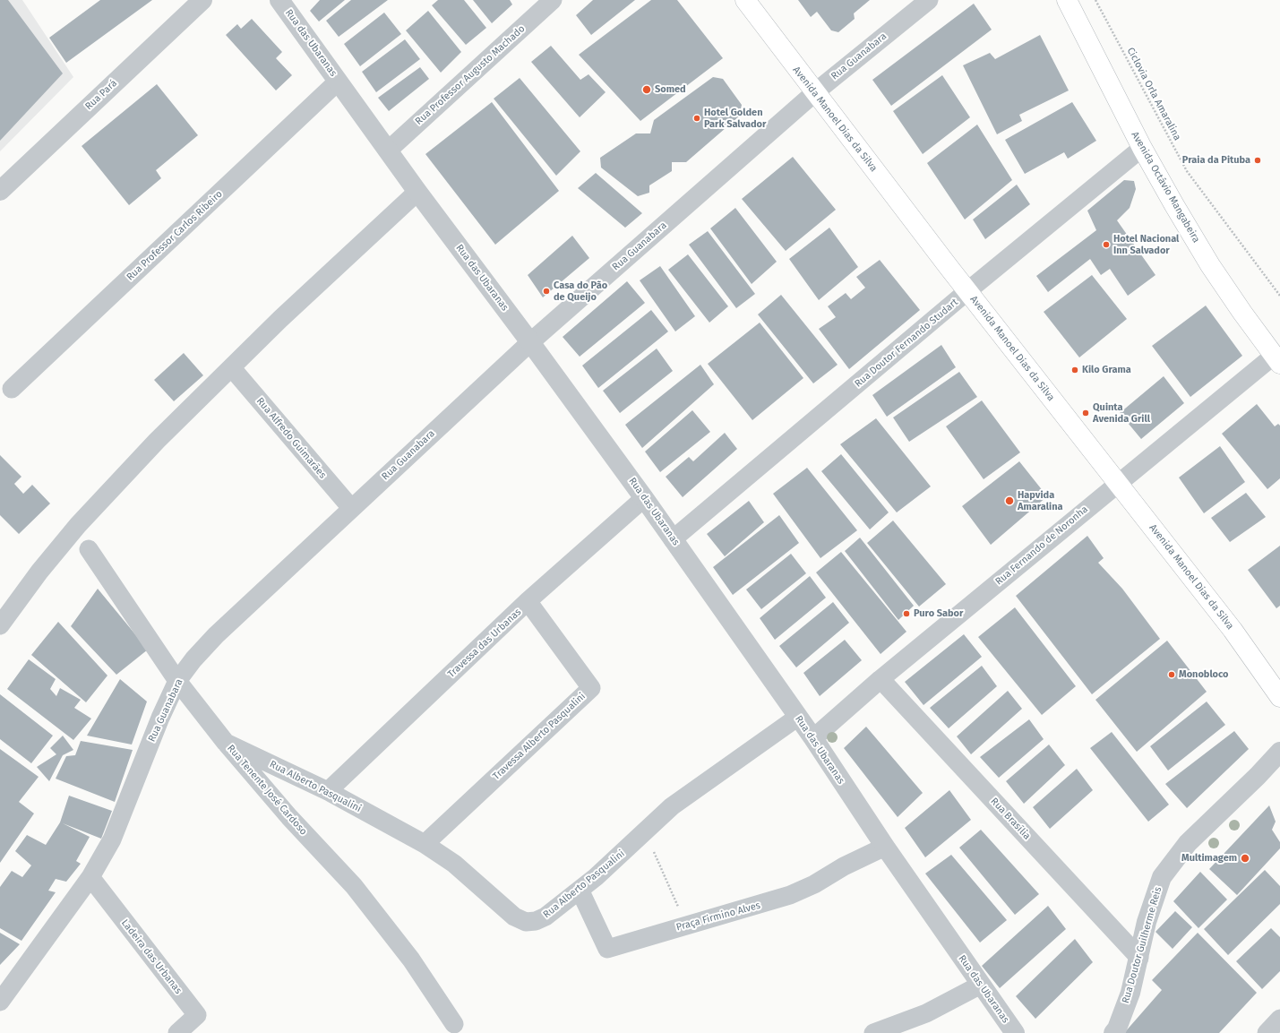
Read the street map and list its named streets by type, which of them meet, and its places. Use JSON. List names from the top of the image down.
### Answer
{
  "streets": {
    "main road": ["Avenida Manoel Dias da Silva", "Avenida Octávio Mangabeira"],
    "street": [
      "Rua das Ubaranas",
      "Rua Guanabara",
      "Rua Professor Augusto Machado",
      "Rua Pará",
      "Rua Professor Carlos Ribeiro",
      "Rua Doutor Fernando Studart",
      "Rua Alfredo Guimarães",
      "Rua Fernando de Noronha",
      "Travessa das Urbanas",
      "Travessa Alberto Pasqualini",
      "Rua Alberto Pasqualini",
      "Rua Tenente José Cardoso",
      "Rua Brasília",
      "Praça Firmino Alves",
      "Rua Doutor Guilherme Reis",
      "Ladeira das Urbanas"
    ],
    "path": ["Ciclovia Orla Amaralina"]
  },
  "crossings": [
    ["Rua das Ubaranas", "Rua Guanabara"],
    ["Rua das Ubaranas", "Rua Professor Augusto Machado"],
    ["Rua das Ubaranas", "Rua Professor Carlos Ribeiro"],
    ["Rua das Ubaranas", "Rua Doutor Fernando Studart"],
    ["Rua das Ubaranas", "Rua Fernando de Noronha"],
    ["Rua das Ubaranas", "Travessa das Urbanas"],
    ["Rua das Ubaranas", "Rua Alberto Pasqualini"],
    ["Rua das Ubaranas", "Praça Firmino Alves"],
    ["Rua Guanabara", "Avenida Manoel Dias da Silva"],
    ["Rua Guanabara", "Rua Alfredo Guimarães"],
    ["Rua Guanabara", "Rua Tenente José Cardoso"],
    ["Rua Guanabara", "Ladeira das Urbanas"],
    ["Avenida Manoel Dias da Silva", "Rua Doutor Fernando Studart"],
    ["Avenida Manoel Dias da Silva", "Rua Fernando de Noronha"],
    ["Avenida Octávio Mangabeira", "Rua Doutor Fernando Studart"],
    ["Avenida Octávio Mangabeira", "Rua Fernando de Noronha"],
    ["Rua Fernando de Noronha", "Rua Brasília"],
    ["Travessa das Urbanas", "Travessa Alberto Pasqualini"],
    ["Travessa das Urbanas", "Rua Alberto Pasqualini"],
    ["Travessa Alberto Pasqualini", "Rua Alberto Pasqualini"],
    ["Rua Alberto Pasqualini", "Rua Tenente José Cardoso"],
    ["Rua Alberto Pasqualini", "Praça Firmino Alves"],
    ["Rua Brasília", "Rua Doutor Guilherme Reis"]
  ],
  "places": [
    "Somed",
    "Hotel Golden Park Salvador",
    "Praia da Pituba",
    "Hotel Nacional Inn Salvador",
    "Casa do Pão de Queijo",
    "Kilo Grama",
    "Quinta Avenida Grill",
    "Hapvida Amaralina",
    "Puro Sabor",
    "Monobloco",
    "Multimagem"
  ]
}
